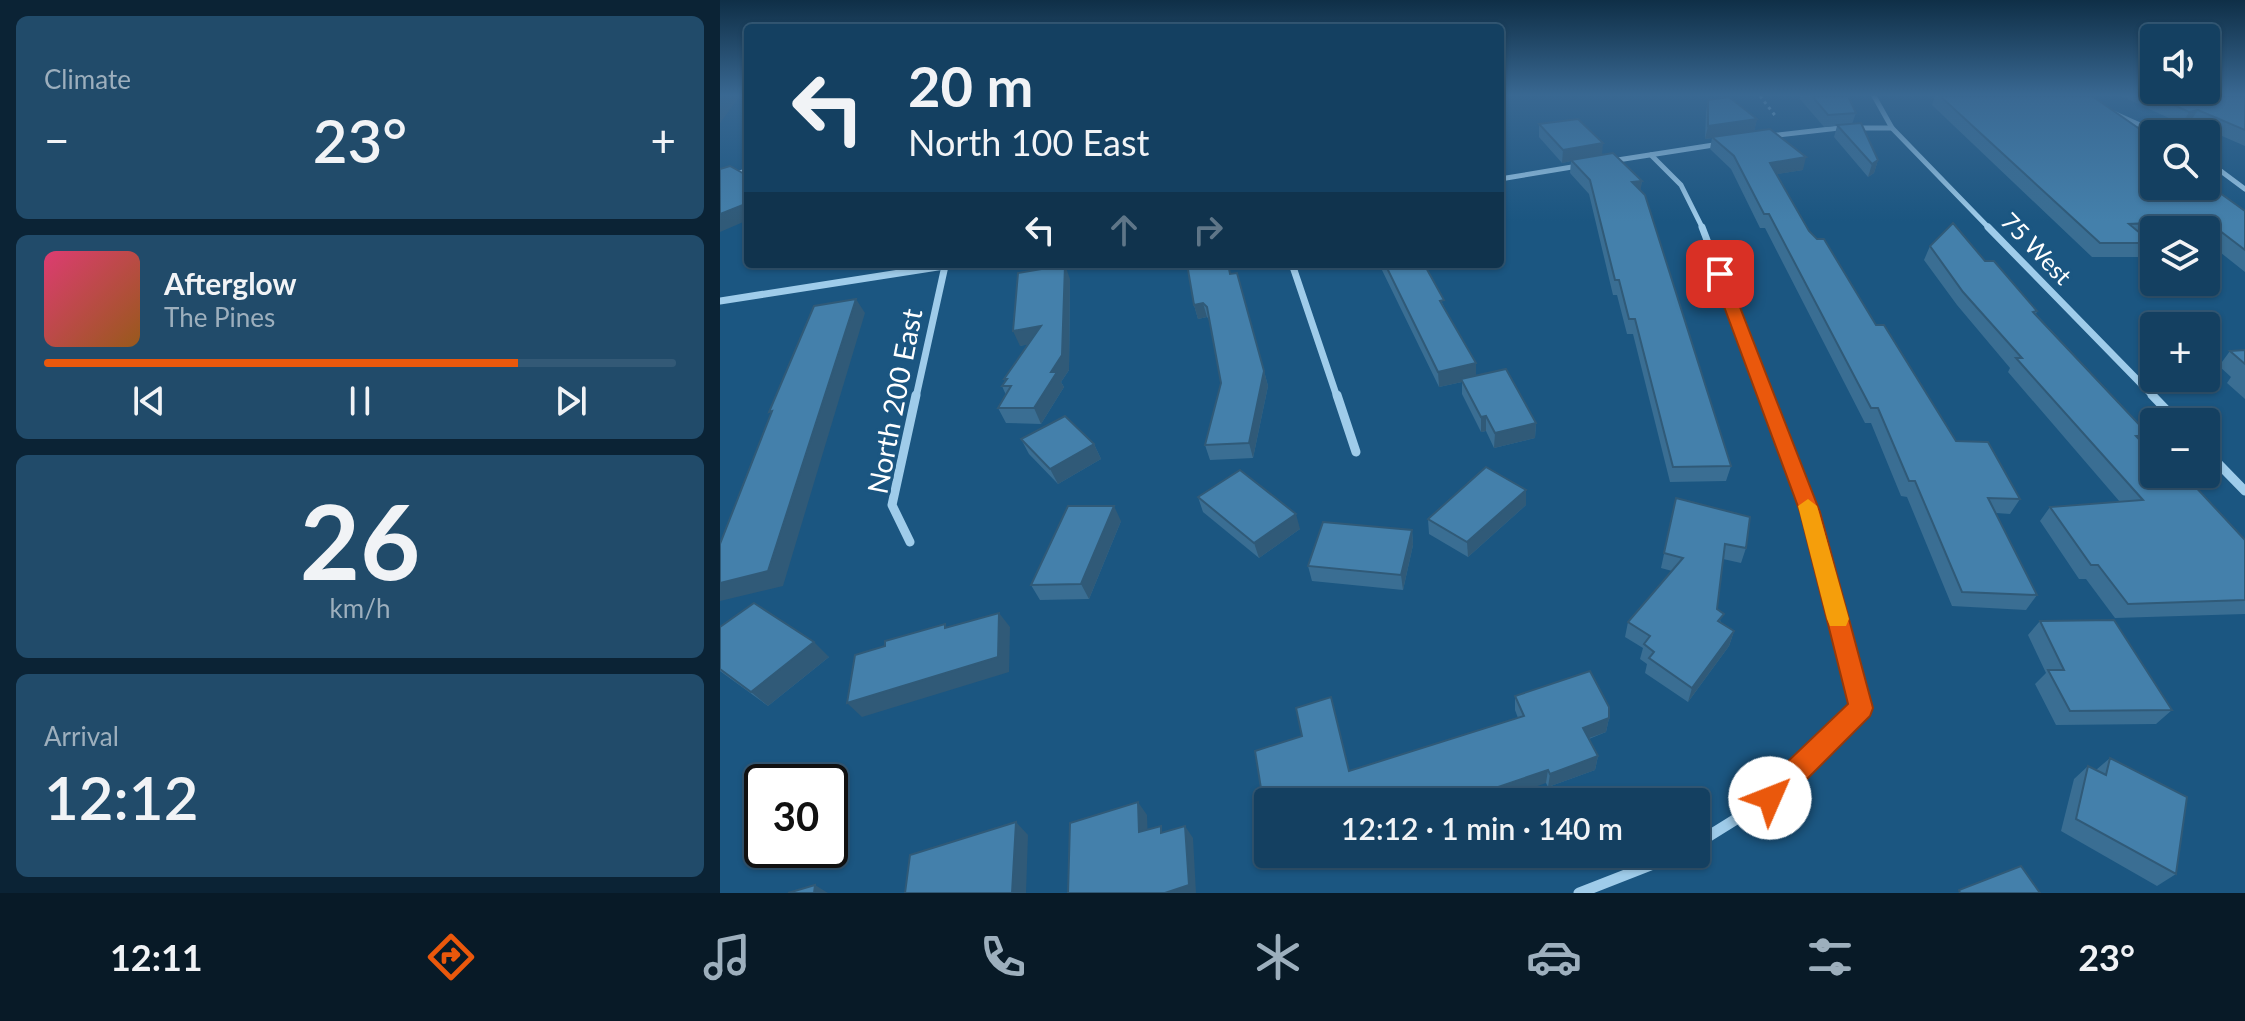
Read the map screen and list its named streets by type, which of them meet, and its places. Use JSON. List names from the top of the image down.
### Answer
{
  "streets": {
    "street": ["75 West", "North 200 East"]
  },
  "page": {
    "tile": [
      "Climate",
      ["26", "km/h"],
      ["Arrival", "12:12"]
    ],
    "map_buttons": ["+", "−"],
    "turn": ["20 m", "North 100 East"],
    "heat": ["−", "23°", "+"],
    "song": ["Afterglow", "The Pines"],
    "limit": "30",
    "trip": "12:12 · 1 min · 140 m",
    "tabs": ["12:11", "23°"]
  }
}
